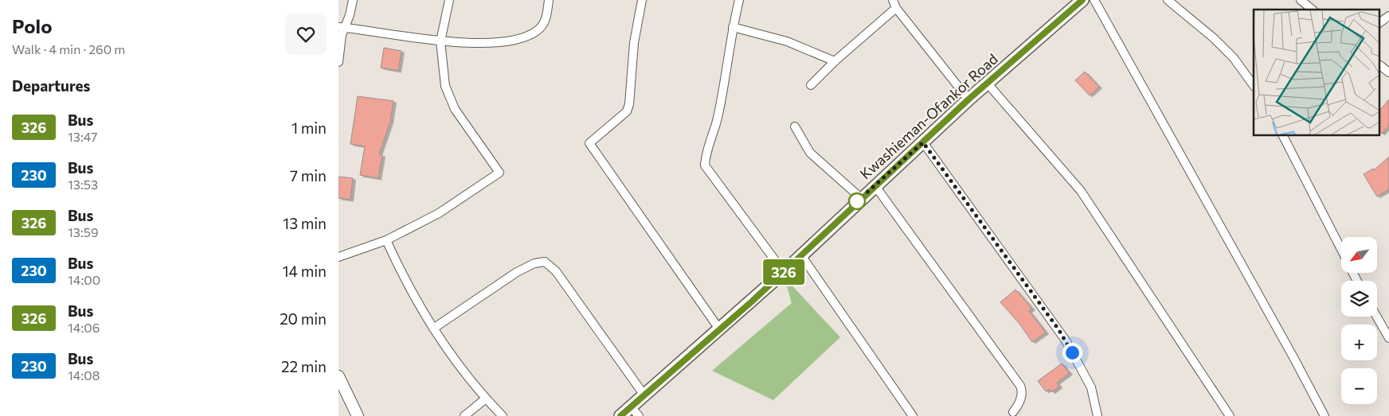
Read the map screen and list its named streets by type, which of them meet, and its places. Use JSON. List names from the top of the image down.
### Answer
{
  "streets": {
    "main road": ["Kwashieman-Ofankor Road"]
  },
  "lines": ["bus line 326"],
  "north": "bottom left",
  "page": {
    "heading": [
      ["Polo", "Walk · 4 min · 260 m"],
      "Departures"
    ],
    "on_map": "326",
    "list": [
      {
        "mark": "326",
        "name": "Bus",
        "note": "13:47",
        "value": "1 min"
      },
      {
        "mark": "230",
        "name": "Bus",
        "note": "13:53",
        "value": "7 min"
      },
      {
        "mark": "326",
        "name": "Bus",
        "note": "13:59",
        "value": "13 min"
      },
      {
        "mark": "230",
        "name": "Bus",
        "note": "14:00",
        "value": "14 min"
      },
      {
        "mark": "326",
        "name": "Bus",
        "note": "14:06",
        "value": "20 min"
      },
      {
        "mark": "230",
        "name": "Bus",
        "note": "14:08",
        "value": "22 min"
      }
    ],
    "map_buttons": ["+", "−"]
  }
}
